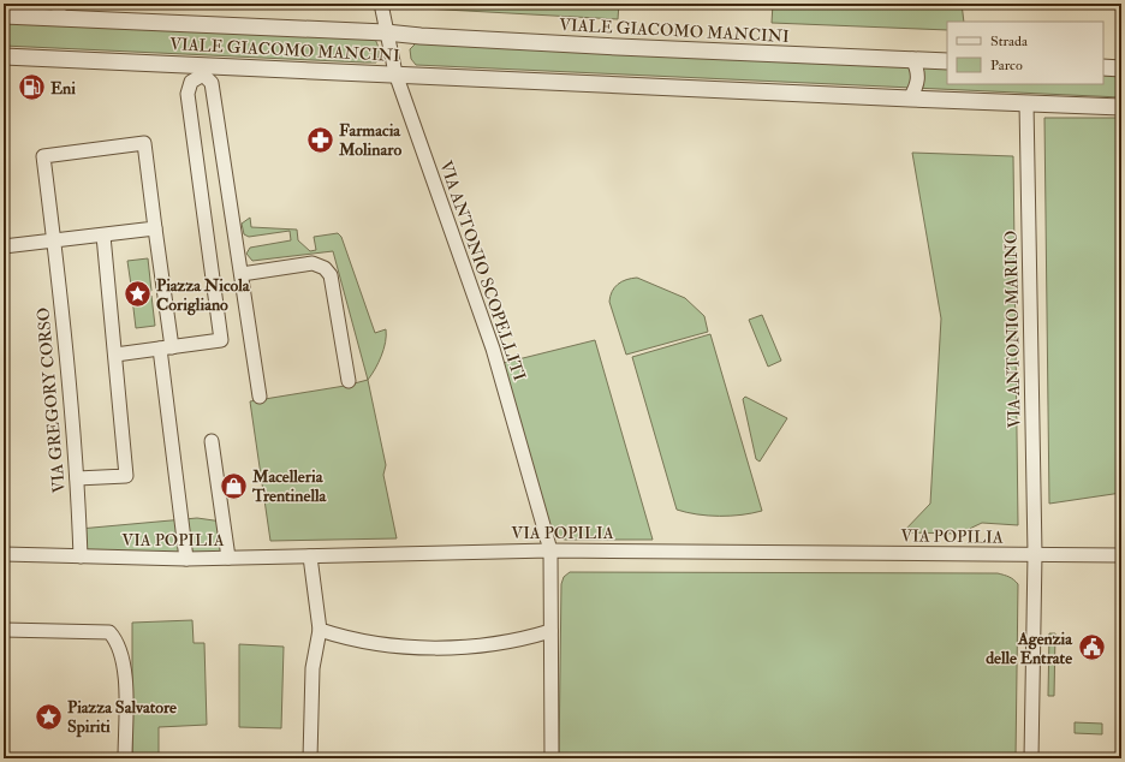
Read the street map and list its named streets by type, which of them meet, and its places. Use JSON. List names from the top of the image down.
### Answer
{
  "streets": {
    "street": [
      "VIALE GIACOMO MANCINI",
      "VIA ANTONIO SCOPELLITI",
      "VIA ANTONIO MARINO",
      "VIA GREGORY CORSO",
      "VIA POPILIA"
    ]
  },
  "crossings": [
    ["VIALE GIACOMO MANCINI", "VIA ANTONIO SCOPELLITI"],
    ["VIALE GIACOMO MANCINI", "VIA ANTONIO MARINO"],
    ["VIA ANTONIO SCOPELLITI", "VIA POPILIA"],
    ["VIA ANTONIO MARINO", "VIA POPILIA"],
    ["VIA GREGORY CORSO", "VIA POPILIA"]
  ],
  "places": {
    "fuel station": ["Eni"],
    "pharmacy": ["Farmacia Molinaro"],
    "place": ["Piazza Nicola Corigliano", "Piazza Salvatore Spiriti"],
    "shop": ["Macelleria Trentinella"],
    "public building": ["Agenzia delle Entrate"]
  },
  "legend": ["Strada", "Parco"]
}
